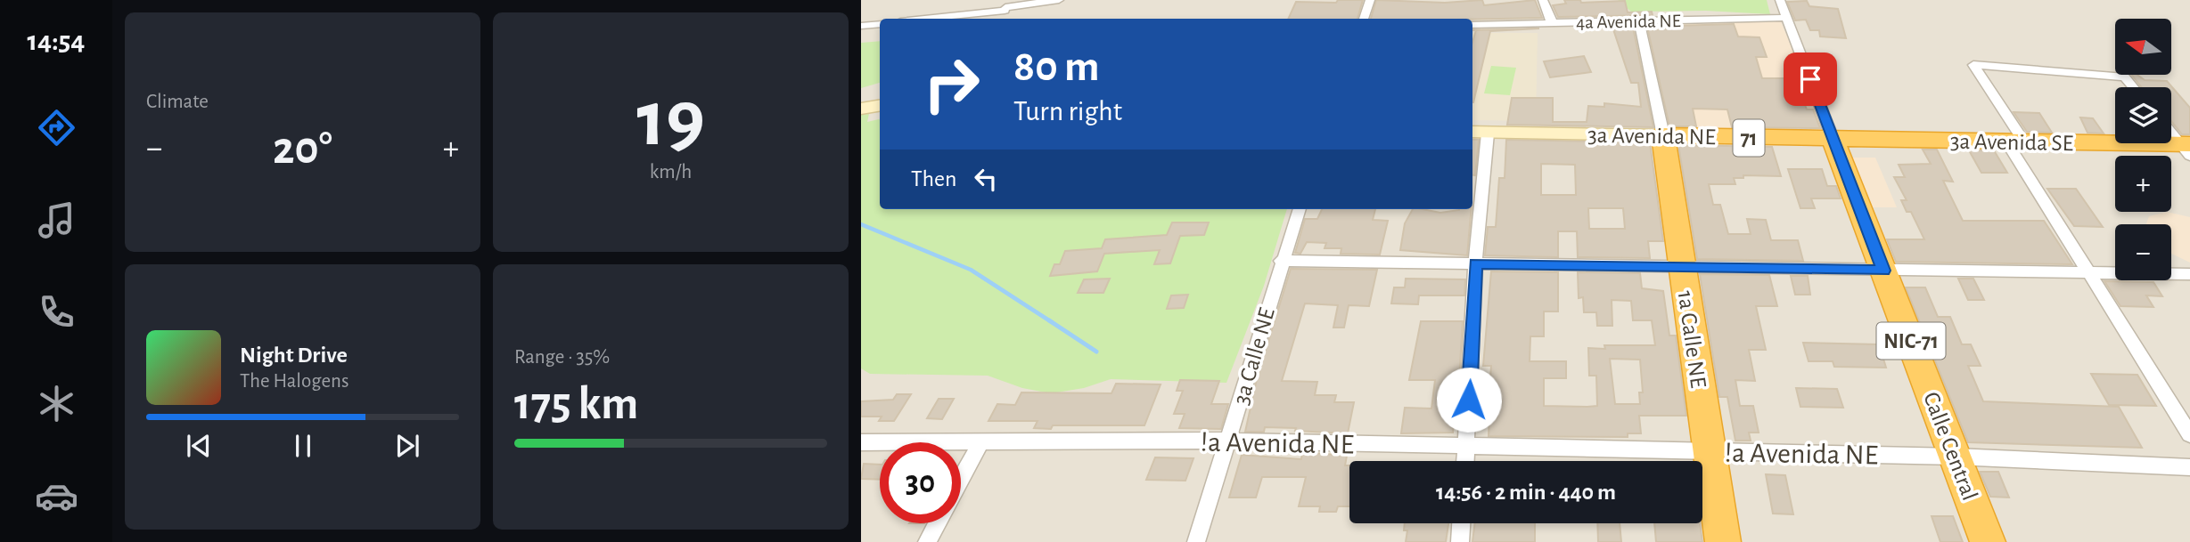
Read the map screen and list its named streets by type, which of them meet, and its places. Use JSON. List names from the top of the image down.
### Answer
{
  "streets": {
    "highway": [
      "3a Avenida NE",
      "71",
      "3a Avenida SE",
      "1a Calle NE",
      "NIC-71",
      "Calle Central"
    ],
    "street": ["4a Avenida NE", "3a Calle NE", "!a Avenida NE"]
  },
  "crossings": [
    ["3a Avenida NE", "3a Avenida SE"],
    ["3a Avenida NE", "1a Calle NE"],
    ["3a Avenida NE", "Calle Central"],
    ["3a Avenida SE", "Calle Central"],
    ["1a Calle NE", "!a Avenida NE"],
    ["3a Calle NE", "!a Avenida NE"],
    ["!a Avenida NE", "Calle Central"]
  ],
  "north": "left",
  "page": {
    "tabs": "14:54",
    "tile": [
      "Climate",
      ["19", "km/h"],
      ["Range · 35%", "175 km"]
    ],
    "map_buttons": ["+", "−"],
    "turn": ["80 m", "Turn right"],
    "heat": ["−", "20°", "+"],
    "then": "Then",
    "song": ["Night Drive", "The Halogens"],
    "limit": "30",
    "trip": "14:56 · 2 min · 440 m"
  }
}
